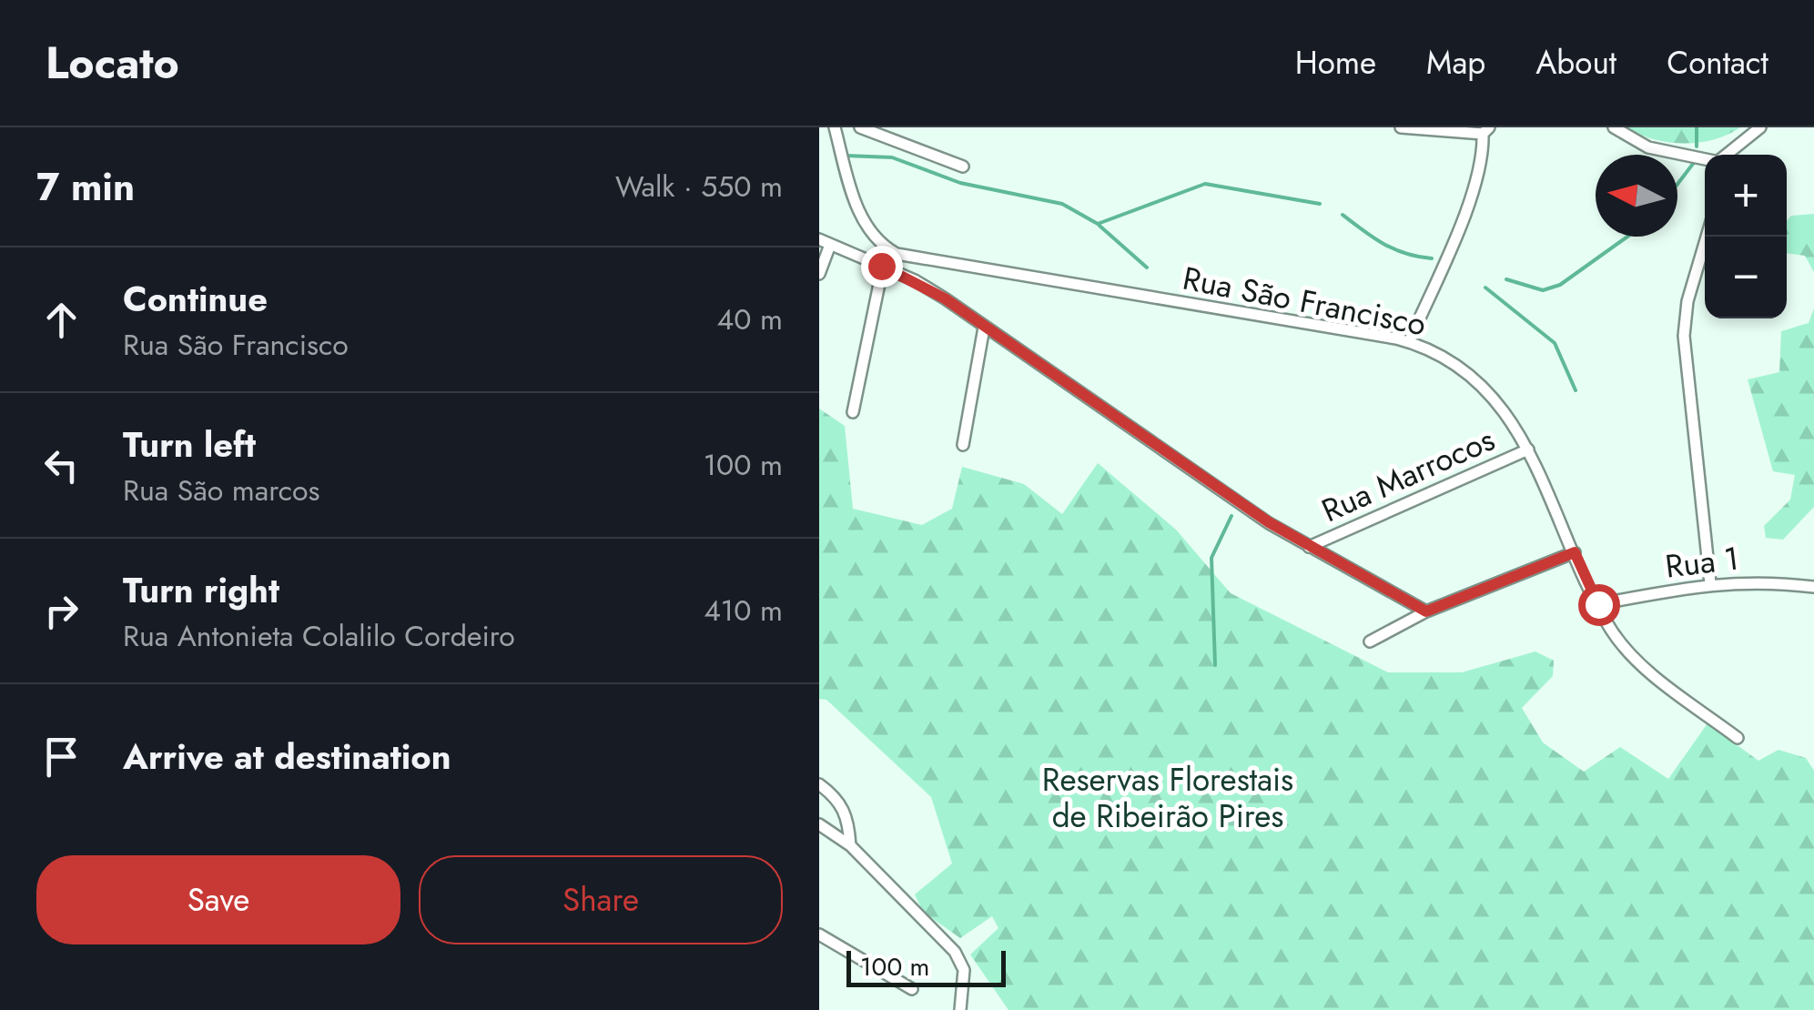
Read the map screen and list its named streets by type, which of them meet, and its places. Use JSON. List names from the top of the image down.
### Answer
{
  "streets": {
    "street": ["Rua São Francisco", "Rua Marrocos", "Rua 1"]
  },
  "crossings": [
    ["Rua São Francisco", "Rua Marrocos"],
    ["Rua São Francisco", "Rua 1"]
  ],
  "parks": ["Reservas Florestais de Ribeirão Pires"],
  "scale_bar": "100 m",
  "north": "left",
  "page": {
    "header": "Locato",
    "nav": [
      "Home",
      "Map",
      "About",
      "Contact"
    ],
    "heading": ["7 min", "Walk · 550 m"],
    "map_buttons": ["+", "−"],
    "list": [
      ["Continue", "Rua São Francisco", "40 m"],
      ["Turn left", "Rua São marcos", "100 m"],
      ["Turn right", "Rua Antonieta Colalilo Cordeiro", "410 m"],
      "Arrive at destination"
    ],
    "buttons": ["Save", "Share"],
    "scale": "100 m"
  }
}
